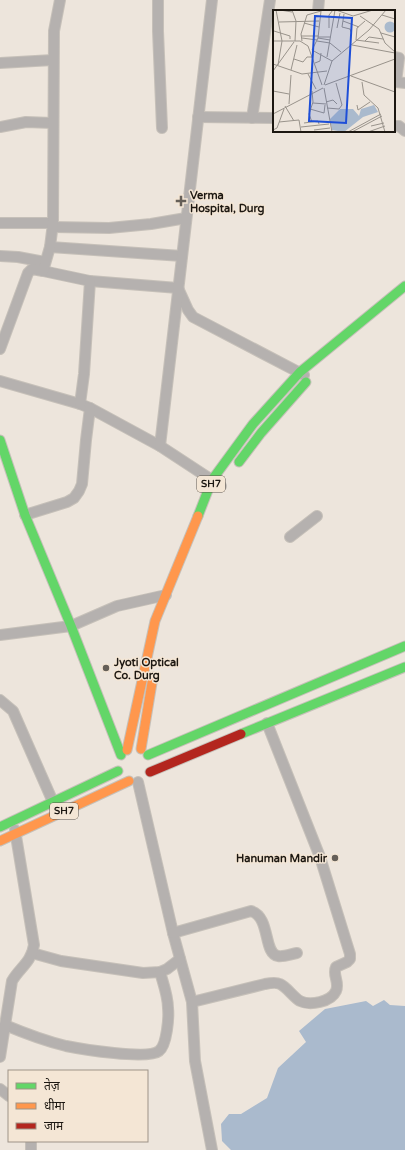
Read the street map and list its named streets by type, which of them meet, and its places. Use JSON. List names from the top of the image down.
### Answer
{
  "streets": {
    "main road": ["SH7"]
  },
  "places": {
    "health": ["Verma Hospital, Durg"],
    "other": ["Jyoti Optical Co. Durg", "Hanuman Mandir"]
  },
  "legend": ["तेज़", "धीमा", "जाम"]
}
